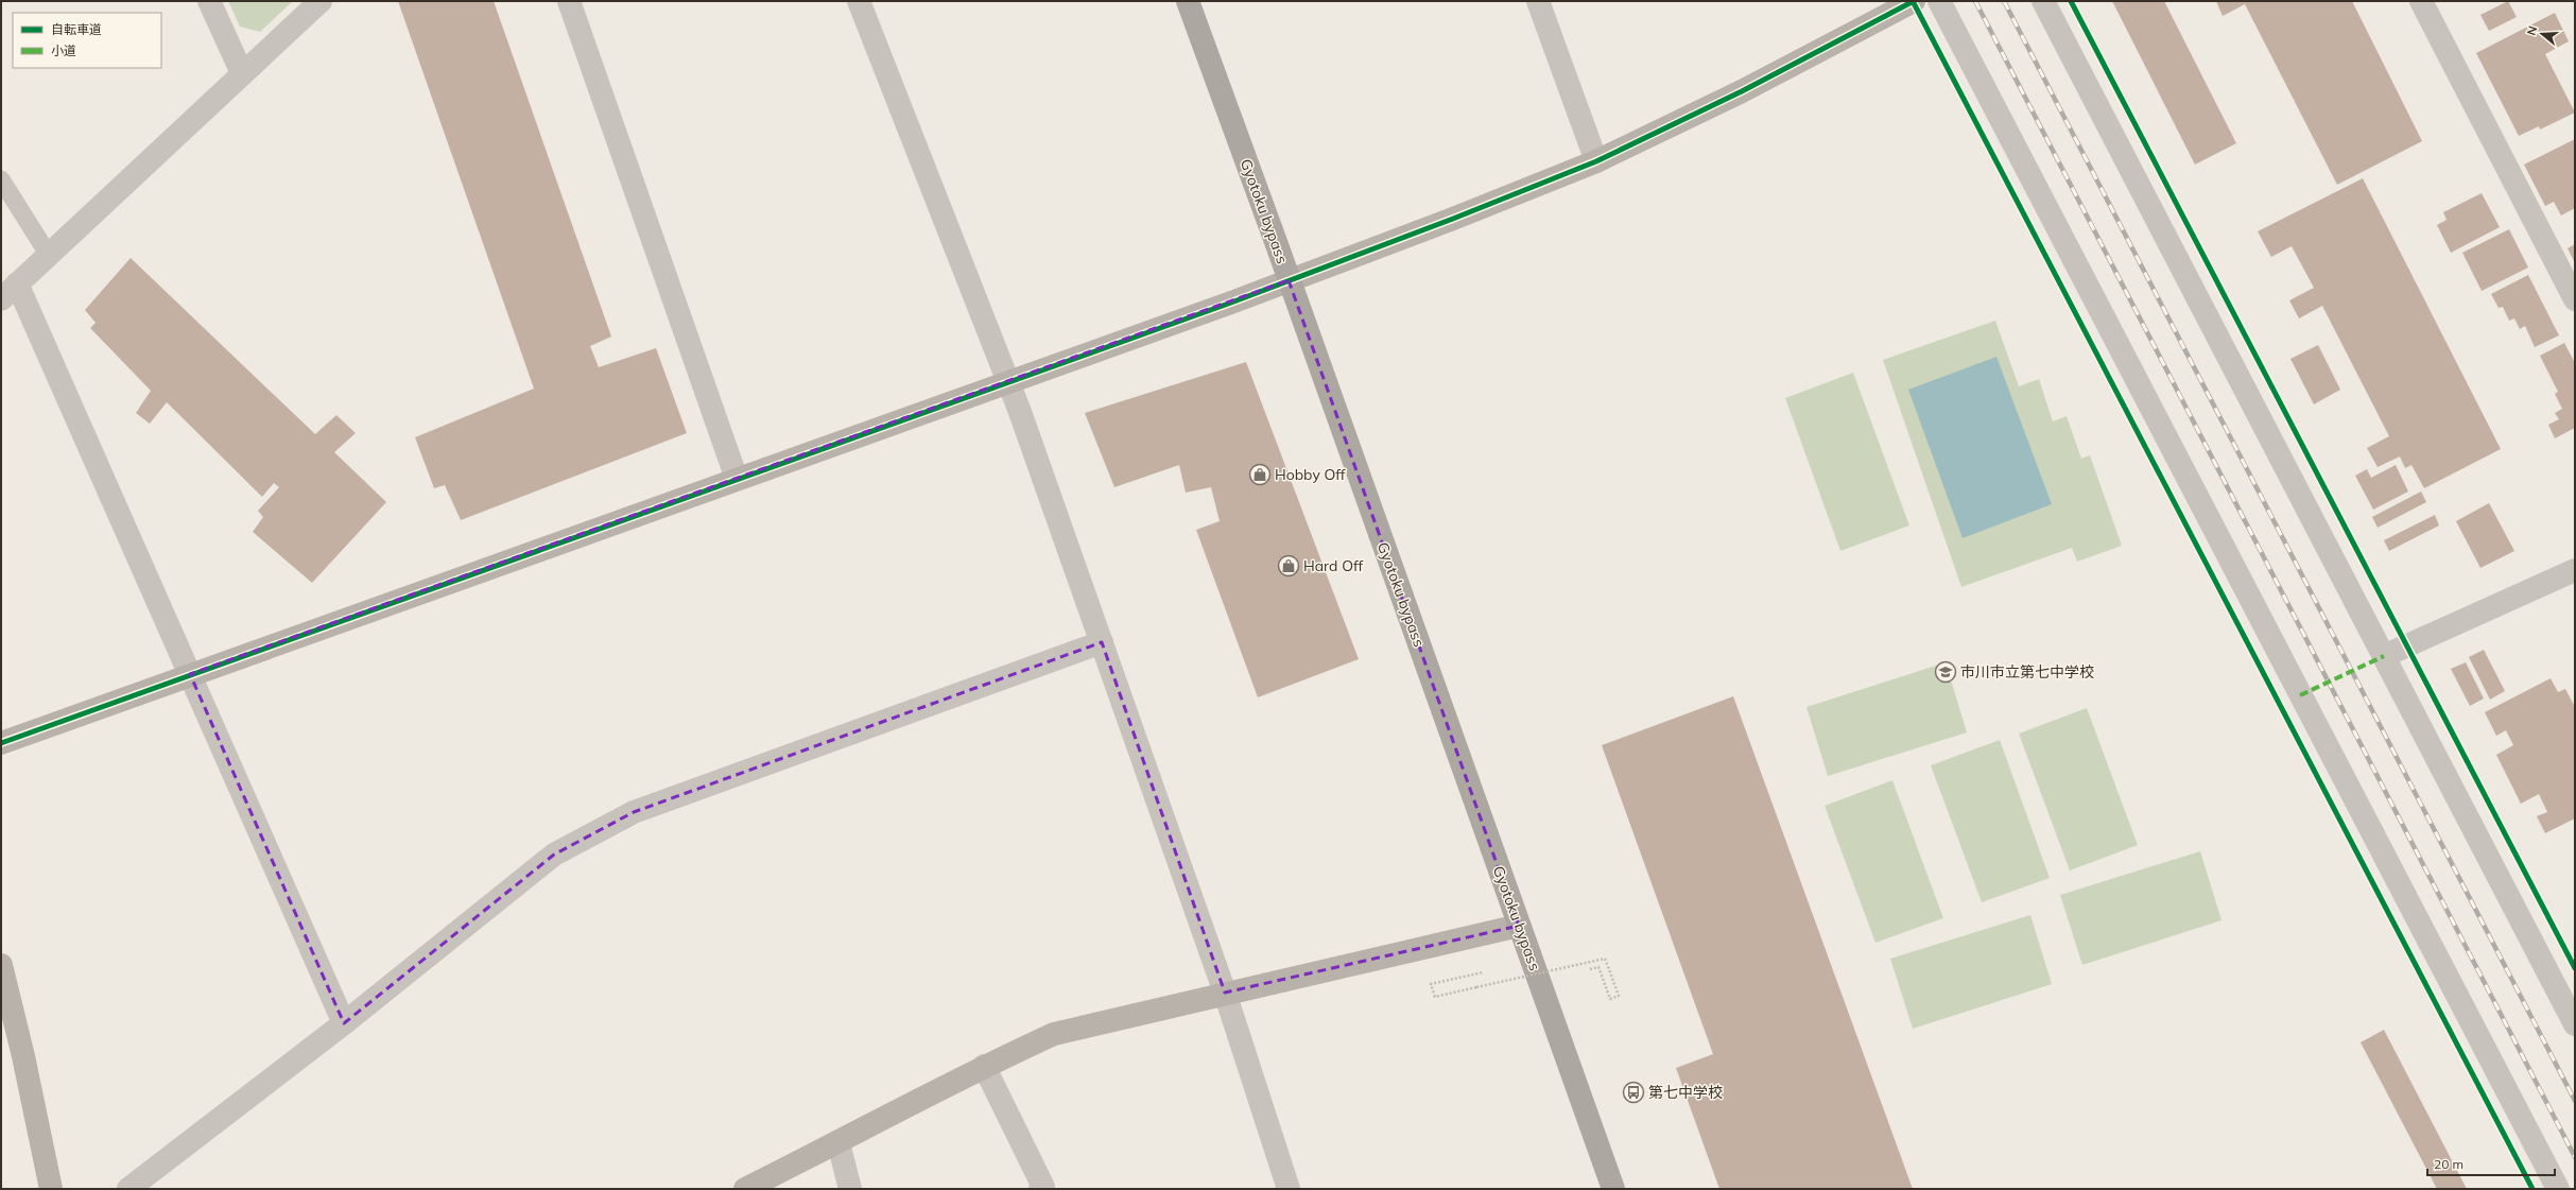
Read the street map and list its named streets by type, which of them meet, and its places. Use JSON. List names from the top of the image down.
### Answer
{
  "streets": {
    "main road": ["Gyotoku bypass"]
  },
  "places": {
    "shop": ["Hobby Off", "Hard Off"],
    "school or university": ["市川市立第七中学校"],
    "bus stop": ["第七中学校"]
  },
  "legend": ["自転車道", "小道"],
  "scale_bar": "20 m",
  "north": "left"
}
